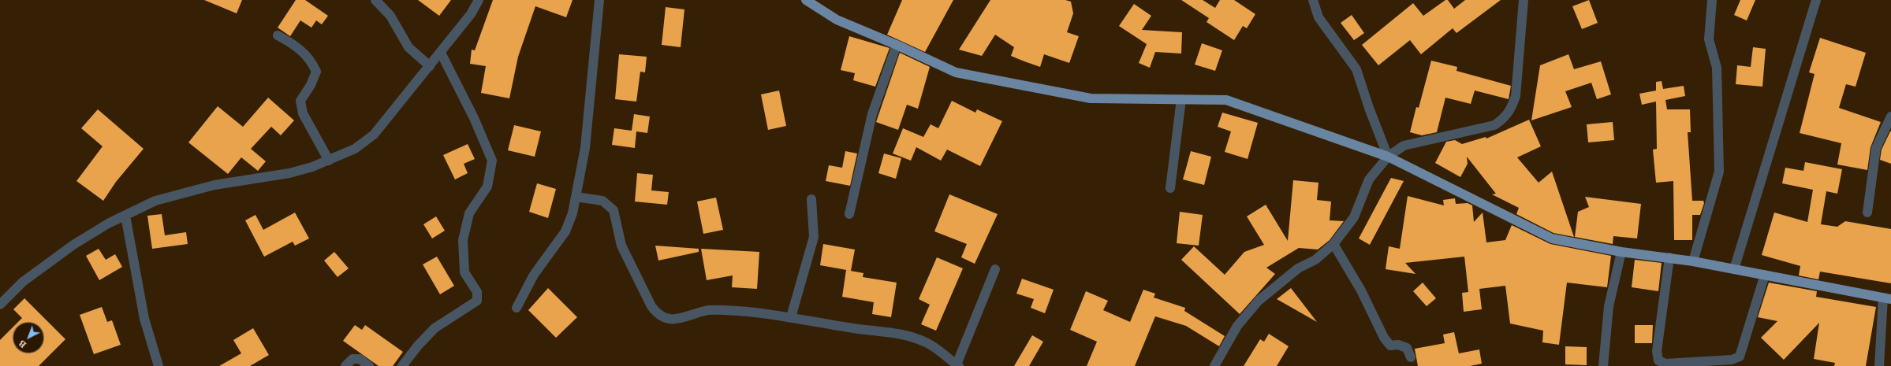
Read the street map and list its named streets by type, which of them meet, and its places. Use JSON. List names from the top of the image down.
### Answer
{
  "north": "bottom left"
}
